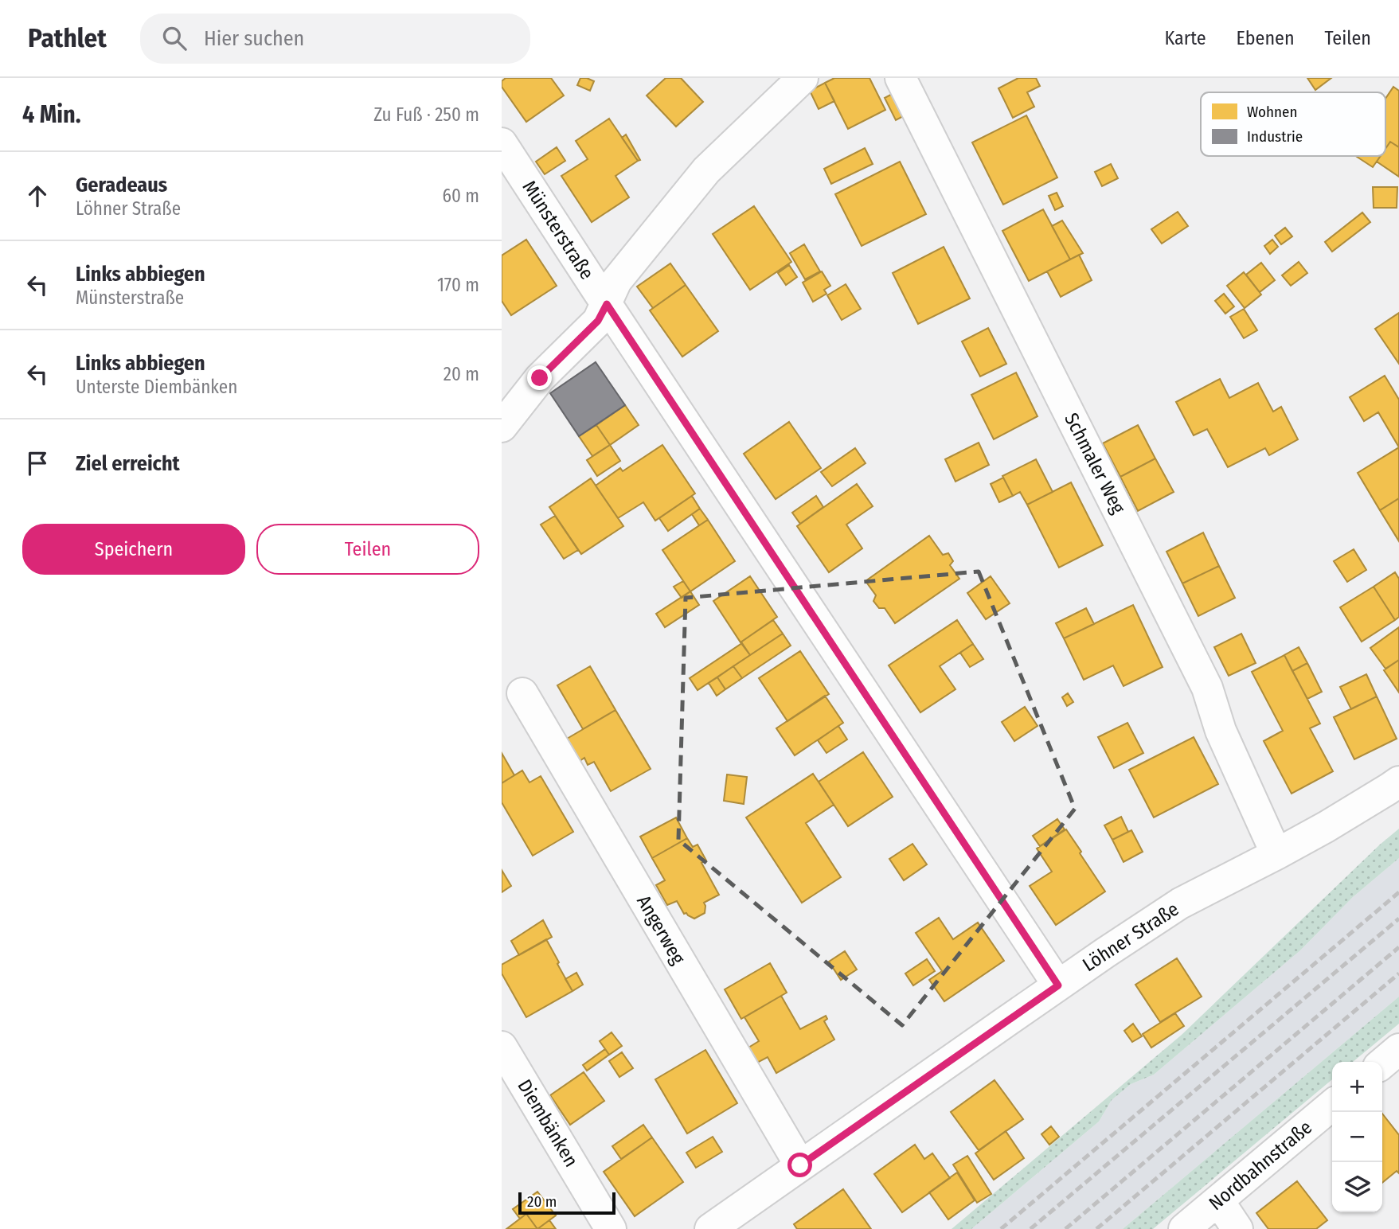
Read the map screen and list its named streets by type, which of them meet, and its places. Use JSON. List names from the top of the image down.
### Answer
{
  "streets": {
    "street": [
      "Münsterstraße",
      "Schmaler Weg",
      "Angerweg",
      "Löhner Straße",
      "Diembänken",
      "Nordbahnstraße"
    ]
  },
  "crossings": [
    ["Münsterstraße", "Löhner Straße"],
    ["Schmaler Weg", "Löhner Straße"],
    ["Angerweg", "Löhner Straße"]
  ],
  "legend": ["Wohnen", "Industrie"],
  "scale_bar": "20 m",
  "page": {
    "header": "Pathlet",
    "search": "Hier suchen",
    "nav": ["Karte", "Ebenen", "Teilen"],
    "heading": ["4 Min.", "Zu Fuß · 250 m"],
    "list": [
      ["Geradeaus", "Löhner Straße", "60 m"],
      ["Links abbiegen", "Münsterstraße", "170 m"],
      ["Links abbiegen", "Unterste Diembänken", "20 m"],
      "Ziel erreicht"
    ],
    "buttons": ["Speichern", "Teilen"],
    "map_buttons": ["+", "−"],
    "scale": "20 m"
  }
}
